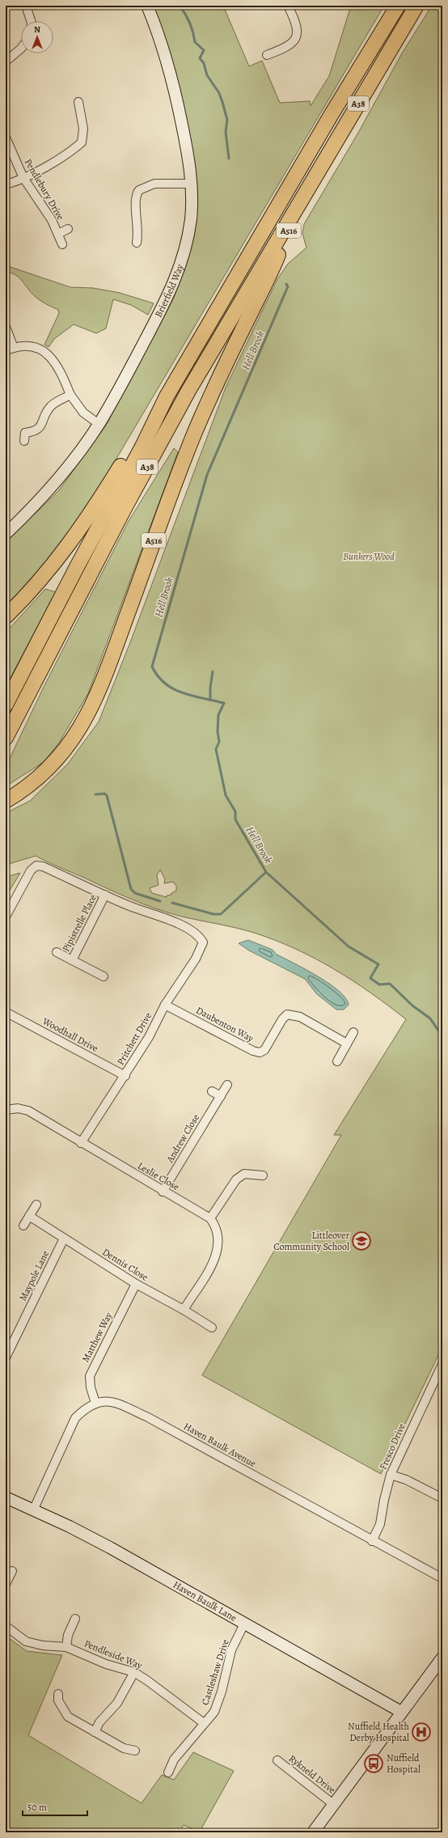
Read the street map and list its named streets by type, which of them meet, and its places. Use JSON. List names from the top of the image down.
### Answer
{
  "streets": {
    "highway": ["A38", "A516"],
    "street": [
      "Pendlebury Drive",
      "Brierfield Way",
      "Pipistrelle Place",
      "Daubenton Way",
      "Woodhall Drive",
      "Pritchett Drive",
      "Andrew Close",
      "Leslie Close",
      "Dennis Close",
      "Maypole Lane",
      "Matthew Way",
      "Haven Baulk Avenue",
      "Fresco Drive",
      "Haven Baulk Lane",
      "Pendleside Way",
      "Castleshaw Drive",
      "Rykneld Drive"
    ]
  },
  "crossings": [
    ["A38", "A516"],
    ["Pipistrelle Place", "Pritchett Drive"],
    ["Daubenton Way", "Pritchett Drive"],
    ["Woodhall Drive", "Pritchett Drive"],
    ["Pritchett Drive", "Leslie Close"],
    ["Andrew Close", "Leslie Close"],
    ["Dennis Close", "Maypole Lane"],
    ["Dennis Close", "Matthew Way"],
    ["Matthew Way", "Haven Baulk Avenue"],
    ["Haven Baulk Avenue", "Fresco Drive"],
    ["Haven Baulk Avenue", "Haven Baulk Lane"],
    ["Haven Baulk Lane", "Castleshaw Drive"],
    ["Pendleside Way", "Castleshaw Drive"]
  ],
  "water": ["Hell Brook"],
  "parks": ["Bunkers Wood"],
  "places": {
    "school or university": ["Littleover Community School"],
    "hospital": ["Nuffield Health Derby Hospital"],
    "bus stop": ["Nuffield Hospital"]
  },
  "scale_bar": "50 m",
  "north": "top"
}
